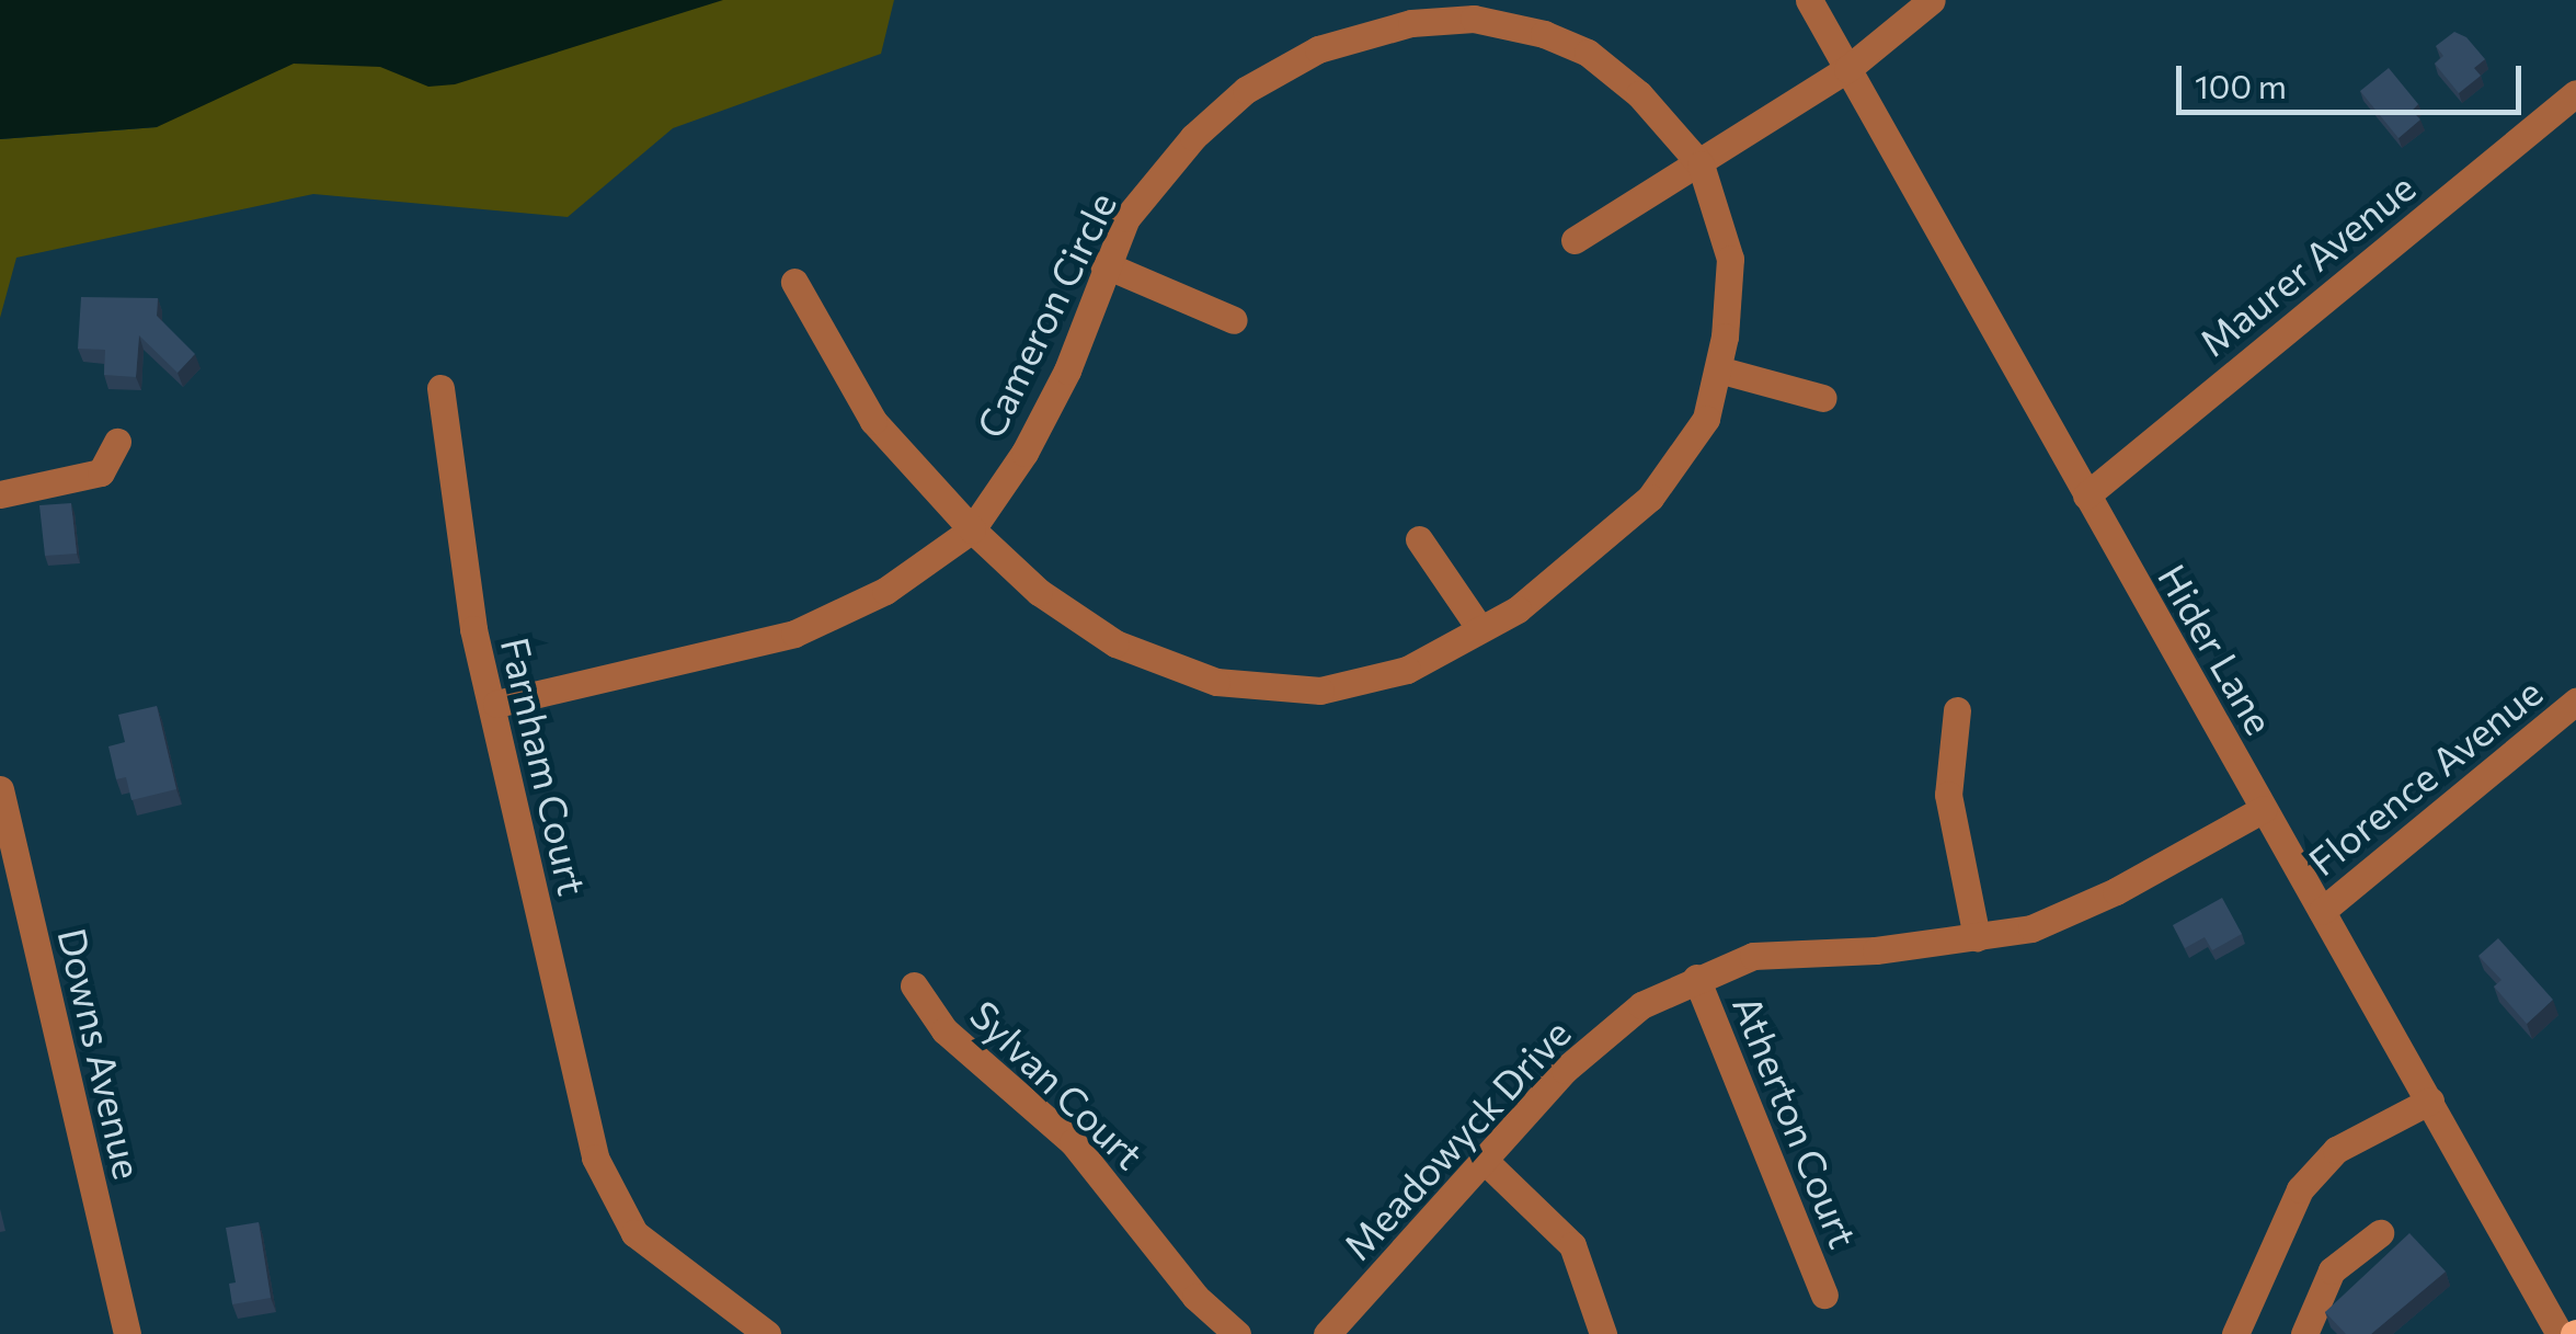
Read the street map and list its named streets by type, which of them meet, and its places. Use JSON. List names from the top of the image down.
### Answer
{
  "streets": {
    "street": [
      "Maurer Avenue",
      "Cameron Circle",
      "Hider Lane",
      "Farnham Court",
      "Florence Avenue",
      "Downs Avenue",
      "Sylvan Court",
      "Atherton Court",
      "Meadowyck Drive"
    ]
  },
  "crossings": [
    ["Maurer Avenue", "Hider Lane"],
    ["Cameron Circle", "Farnham Court"],
    ["Hider Lane", "Florence Avenue"],
    ["Hider Lane", "Meadowyck Drive"],
    ["Atherton Court", "Meadowyck Drive"]
  ],
  "scale_bar": "100 m"
}
